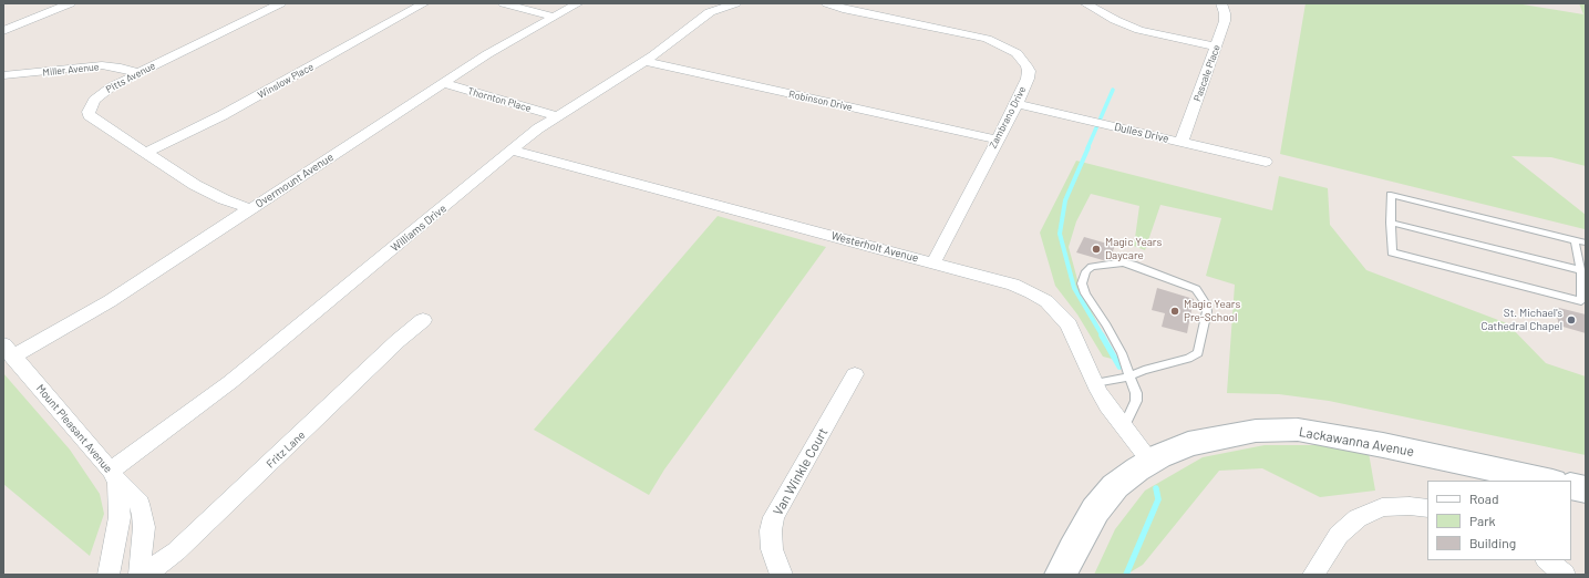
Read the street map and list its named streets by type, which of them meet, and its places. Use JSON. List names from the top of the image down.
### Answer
{
  "streets": {
    "street": [
      "Miller Avenue",
      "Pascale Place",
      "Pitts Avenue",
      "Winslow Place",
      "Thornton Place",
      "Robinson Drive",
      "Zambrano Drive",
      "Dulles Drive",
      "Overmount Avenue",
      "Williams Drive",
      "Westerholt Avenue",
      "Mount Pleasant Avenue",
      "Lackawanna Avenue",
      "Fritz Lane",
      "Van Winkle Court"
    ]
  },
  "crossings": [
    ["Miller Avenue", "Pitts Avenue"],
    ["Pascale Place", "Dulles Drive"],
    ["Pitts Avenue", "Winslow Place"],
    ["Pitts Avenue", "Overmount Avenue"],
    ["Thornton Place", "Overmount Avenue"],
    ["Thornton Place", "Williams Drive"],
    ["Robinson Drive", "Zambrano Drive"],
    ["Robinson Drive", "Williams Drive"],
    ["Zambrano Drive", "Dulles Drive"],
    ["Zambrano Drive", "Westerholt Avenue"],
    ["Overmount Avenue", "Mount Pleasant Avenue"],
    ["Williams Drive", "Westerholt Avenue"],
    ["Williams Drive", "Mount Pleasant Avenue"],
    ["Westerholt Avenue", "Lackawanna Avenue"]
  ],
  "places": ["Magic Years Daycare", "Magic Years Pre-School", "St. Michael's Cathedral Chapel"],
  "legend": ["Road", "Park", "Building"]
}
